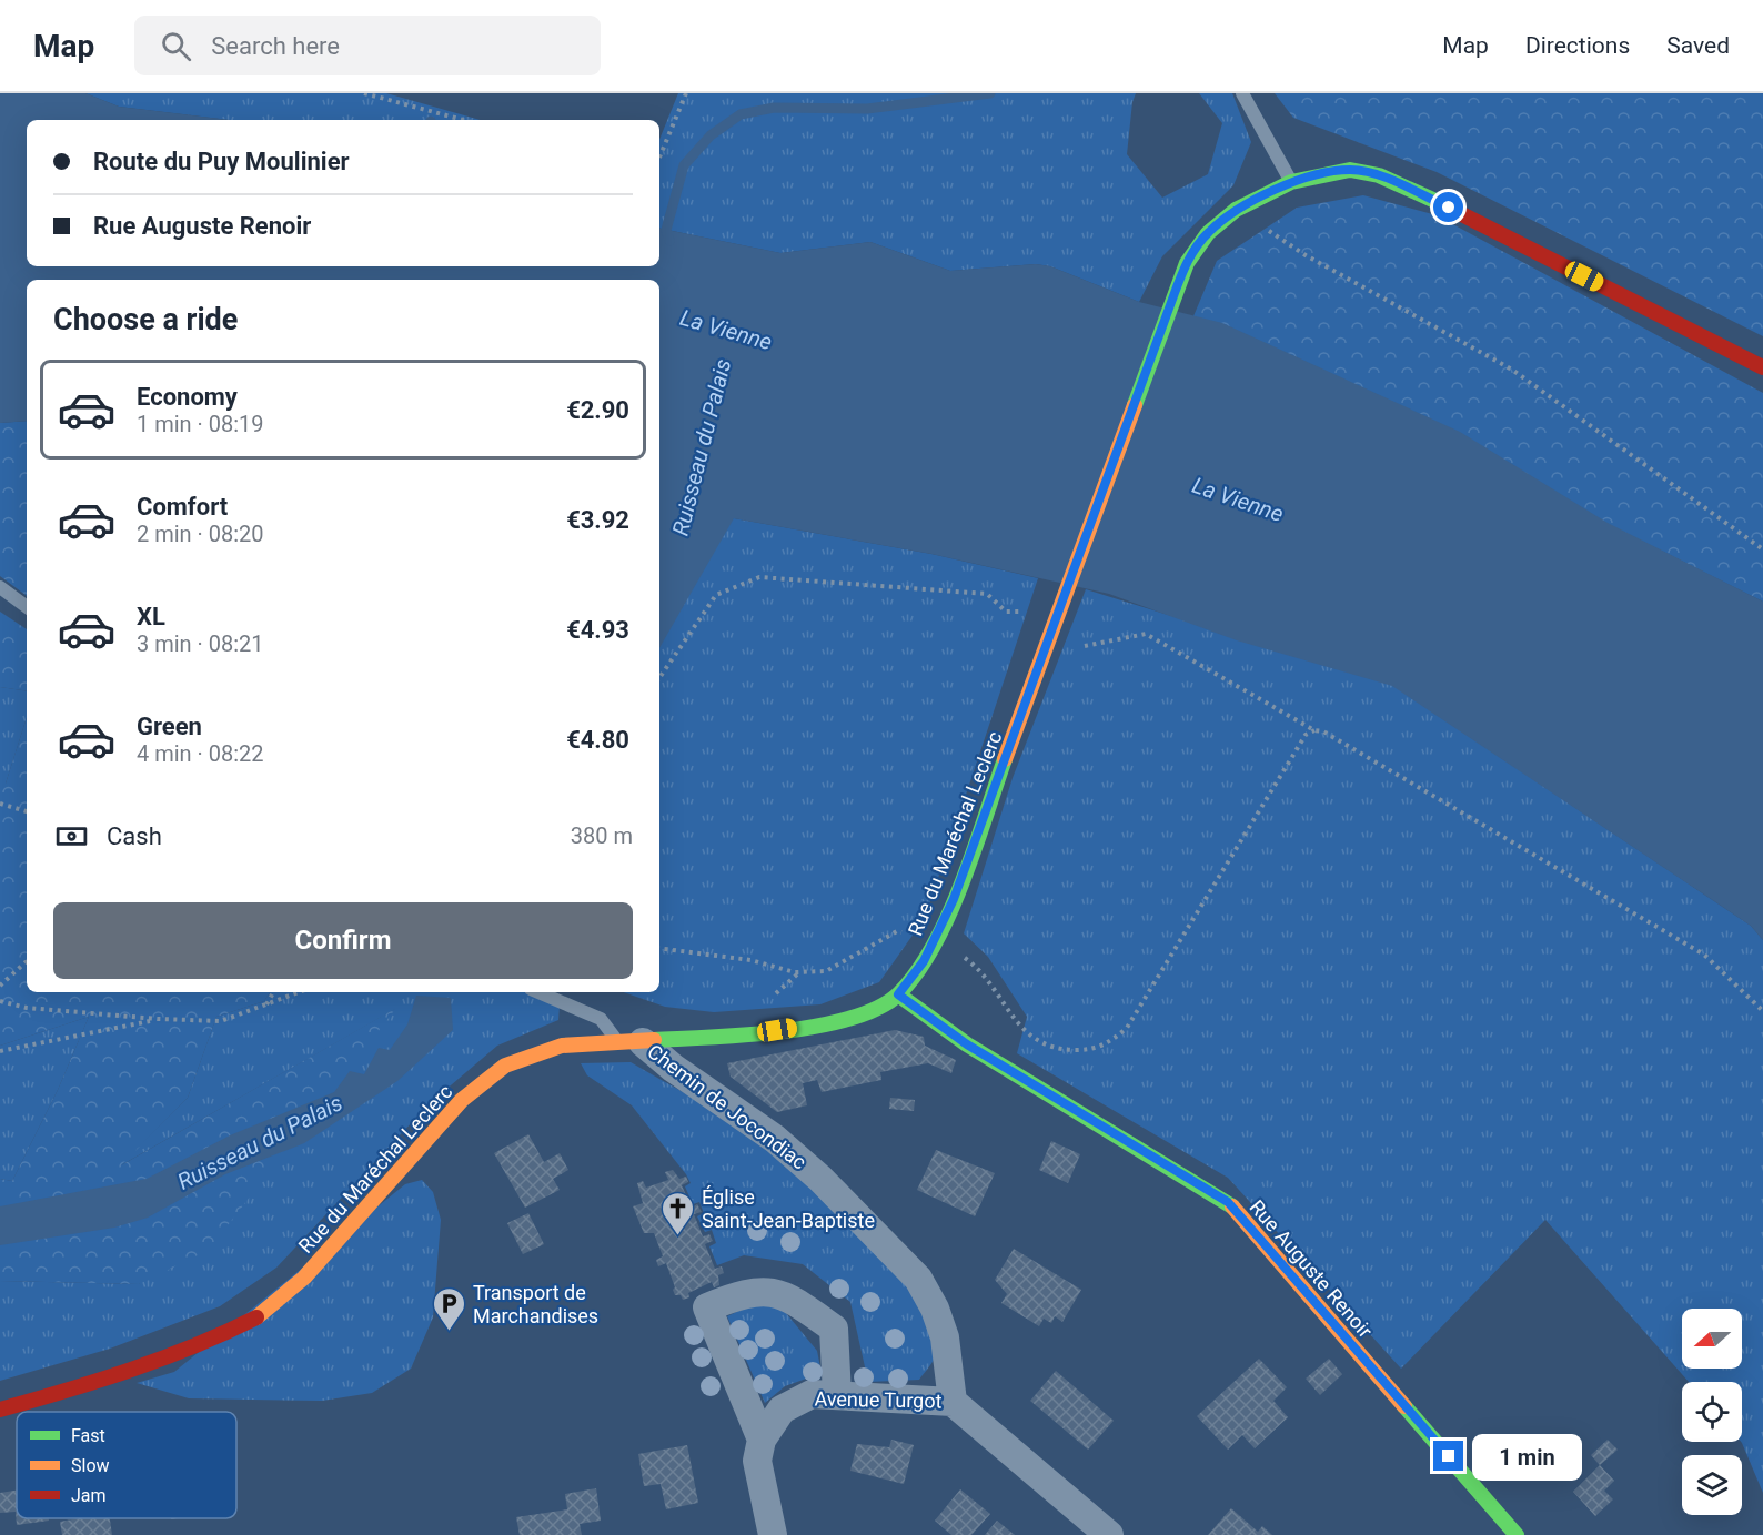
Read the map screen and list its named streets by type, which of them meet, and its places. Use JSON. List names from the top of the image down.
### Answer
{
  "streets": {
    "main road": ["Rue du Maréchal Leclerc", "Rue Auguste Renoir"],
    "street": ["Chemin de Jocondiac", "Avenue Turgot"]
  },
  "crossings": [
    ["Rue du Maréchal Leclerc", "Chemin de Jocondiac"],
    ["Rue du Maréchal Leclerc", "Rue Auguste Renoir"],
    ["Chemin de Jocondiac", "Avenue Turgot"]
  ],
  "water": ["La Vienne", "Ruisseau du Palais"],
  "places": {
    "church": ["Église Saint-Jean-Baptiste"],
    "parking": ["Transport de Marchandises"]
  },
  "legend": ["Fast", "Slow", "Jam"],
  "north": "left",
  "page": {
    "header": "Map",
    "search": "Search here",
    "nav": ["Map", "Directions", "Saved"],
    "banner": ["Route du Puy Moulinier", "Rue Auguste Renoir"],
    "heading": "Choose a ride",
    "list": [
      {
        "name": "Economy",
        "note": "1 min · 08:19",
        "value": "€2.90"
      },
      {
        "name": "Comfort",
        "note": "2 min · 08:20",
        "value": "€3.92"
      },
      {
        "name": "XL",
        "note": "3 min · 08:21",
        "value": "€4.93"
      },
      {
        "name": "Green",
        "note": "4 min · 08:22",
        "value": "€4.80"
      }
    ],
    "pay": ["Cash", "380 m"],
    "buttons": "Confirm",
    "bubble": "1 min"
  }
}
